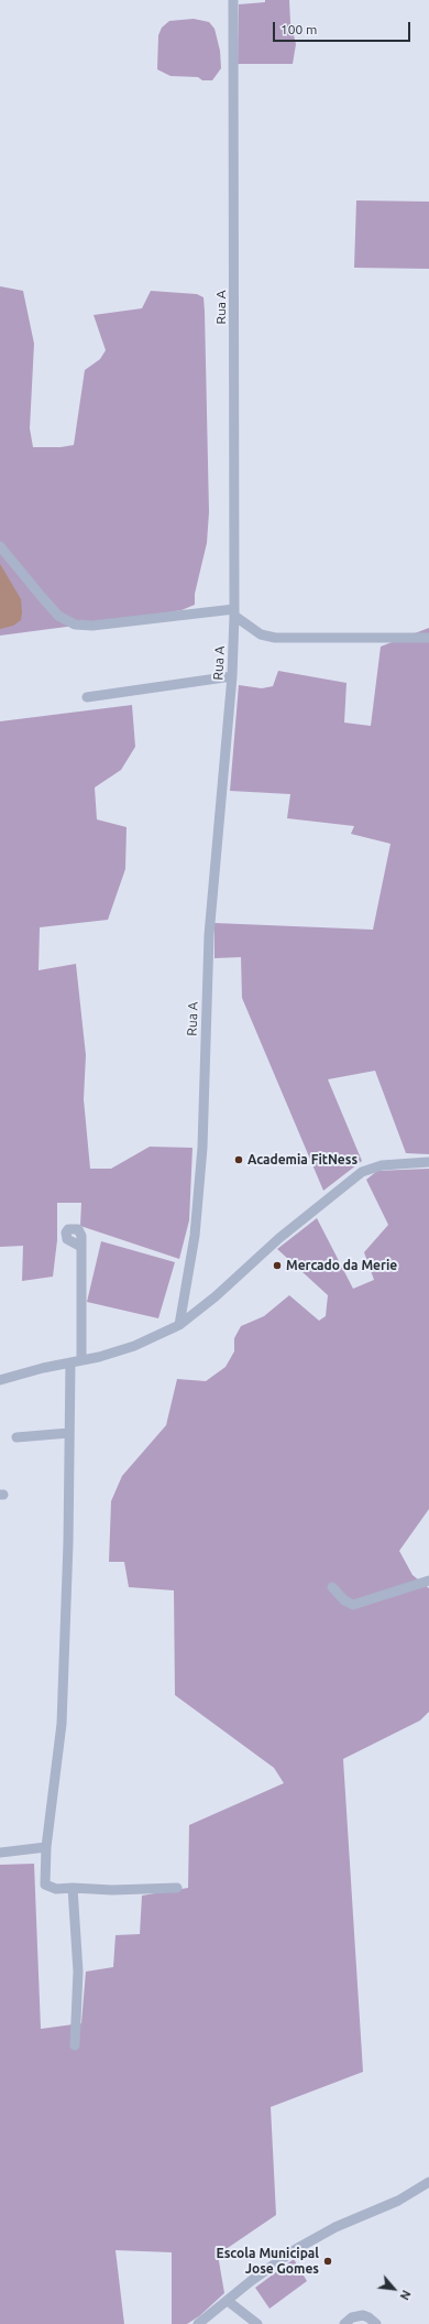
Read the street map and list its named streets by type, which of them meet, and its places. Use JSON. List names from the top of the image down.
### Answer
{
  "streets": {
    "street": ["Rua A"]
  },
  "places": ["Academia FitNess", "Mercado da Merie", "Escola Municipal Jose Gomes"],
  "scale_bar": "100 m",
  "north": "bottom right"
}
